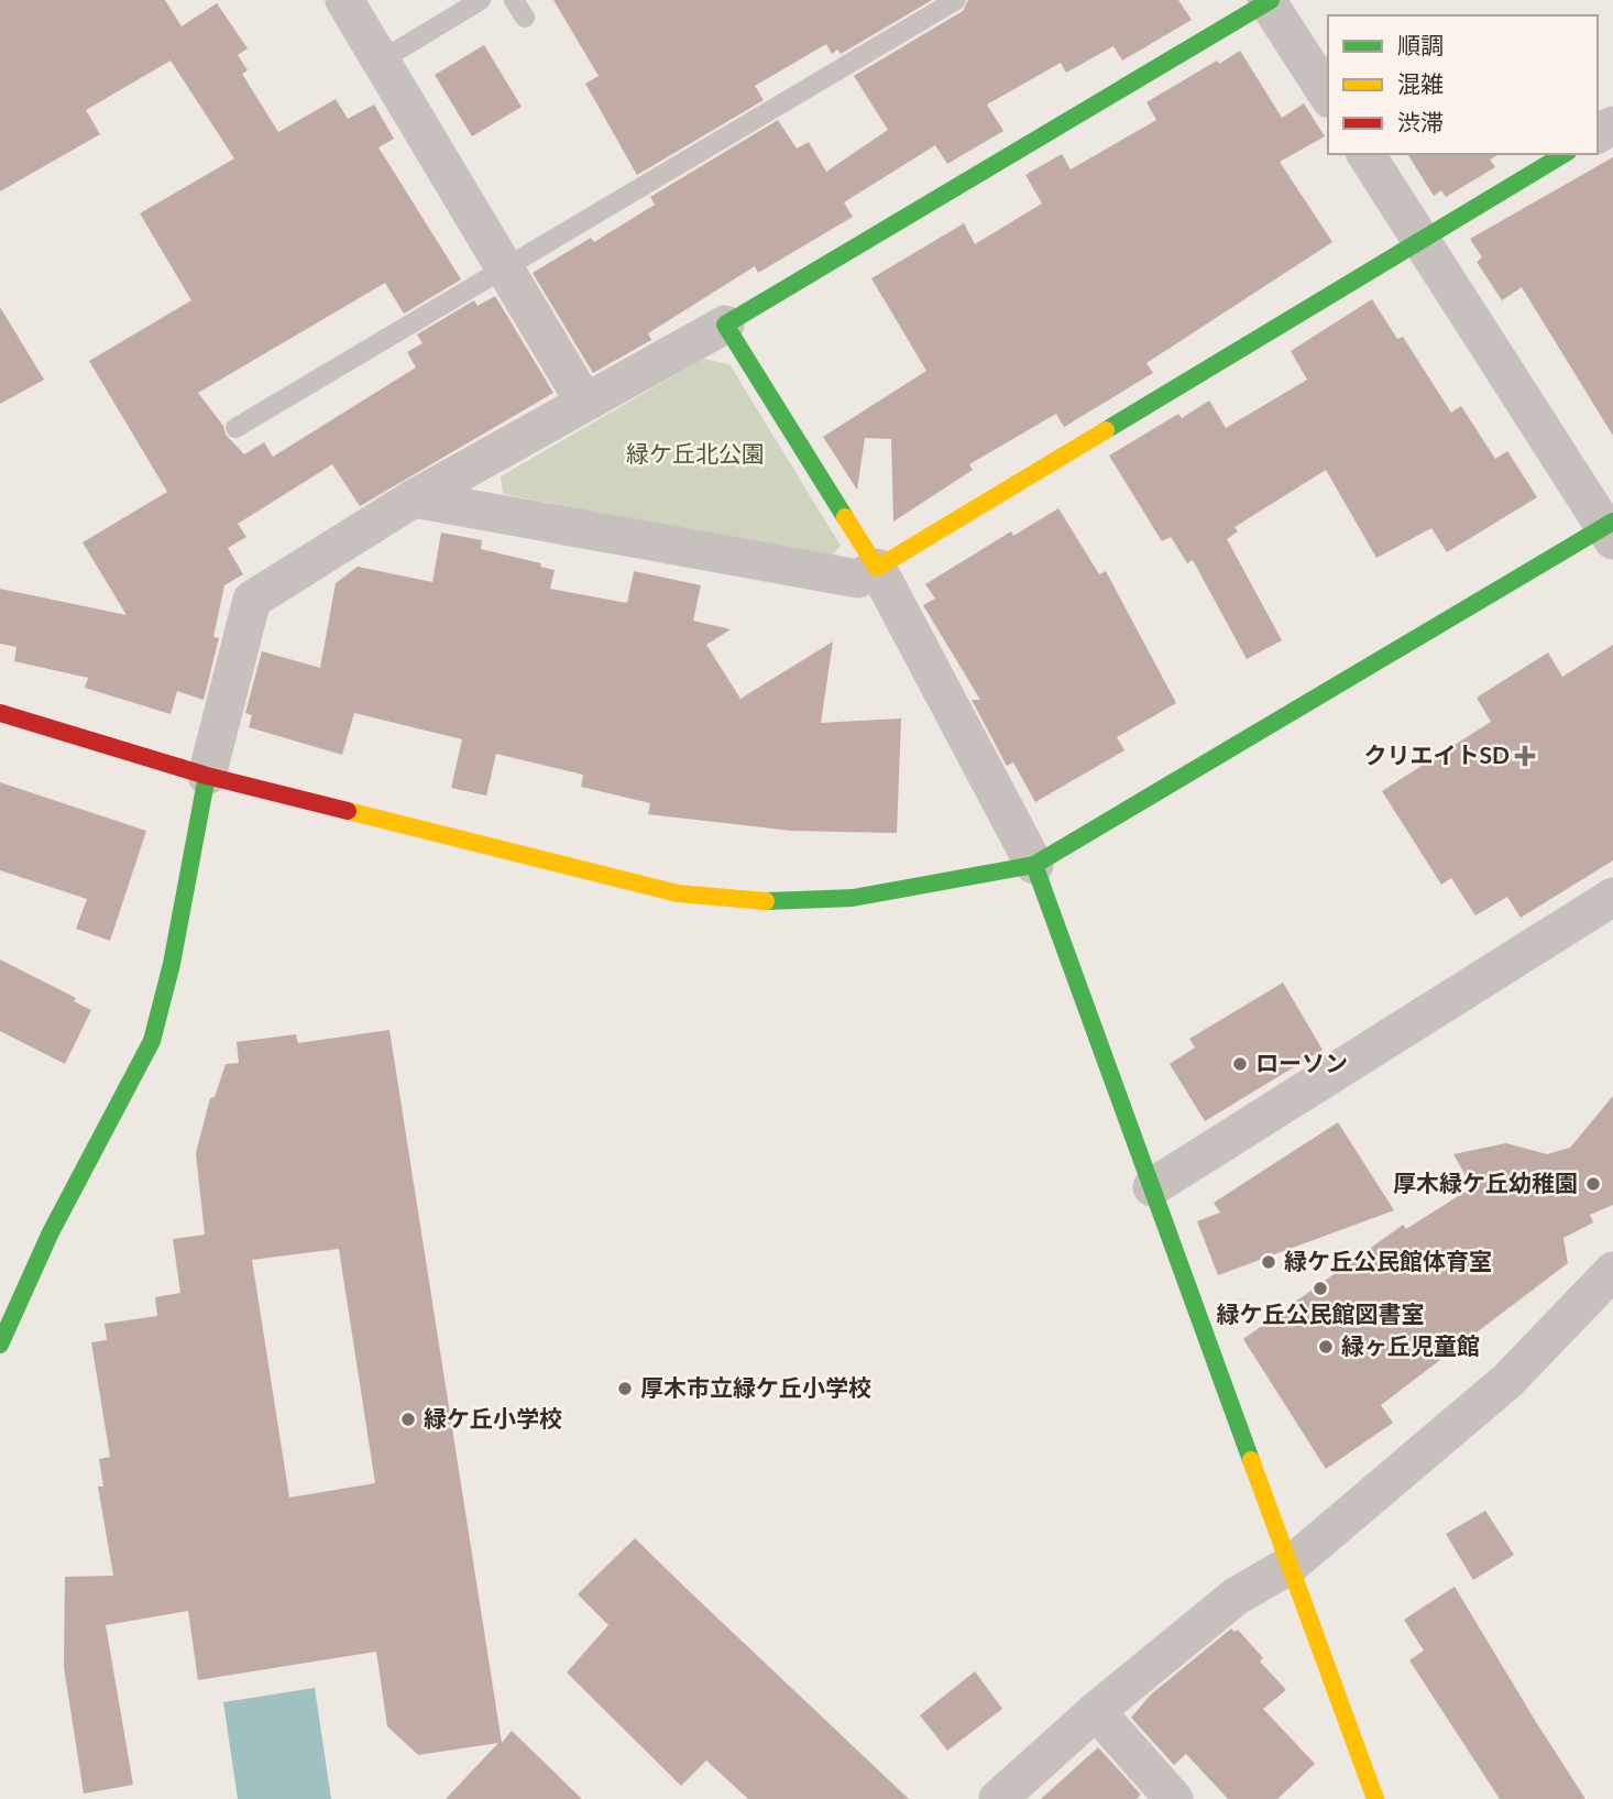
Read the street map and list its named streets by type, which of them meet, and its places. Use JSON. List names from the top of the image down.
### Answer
{
  "parks": ["緑ケ丘北公園"],
  "places": {
    "health": ["クリエイトSD"],
    "other": [
      "ローソン",
      "厚木緑ケ丘幼稚園",
      "緑ケ丘公民館体育室",
      "緑ケ丘公民館図書室",
      "緑ヶ丘児童館",
      "厚木市立緑ケ丘小学校",
      "緑ケ丘小学校"
    ]
  },
  "legend": ["順調", "混雑", "渋滞"]
}
